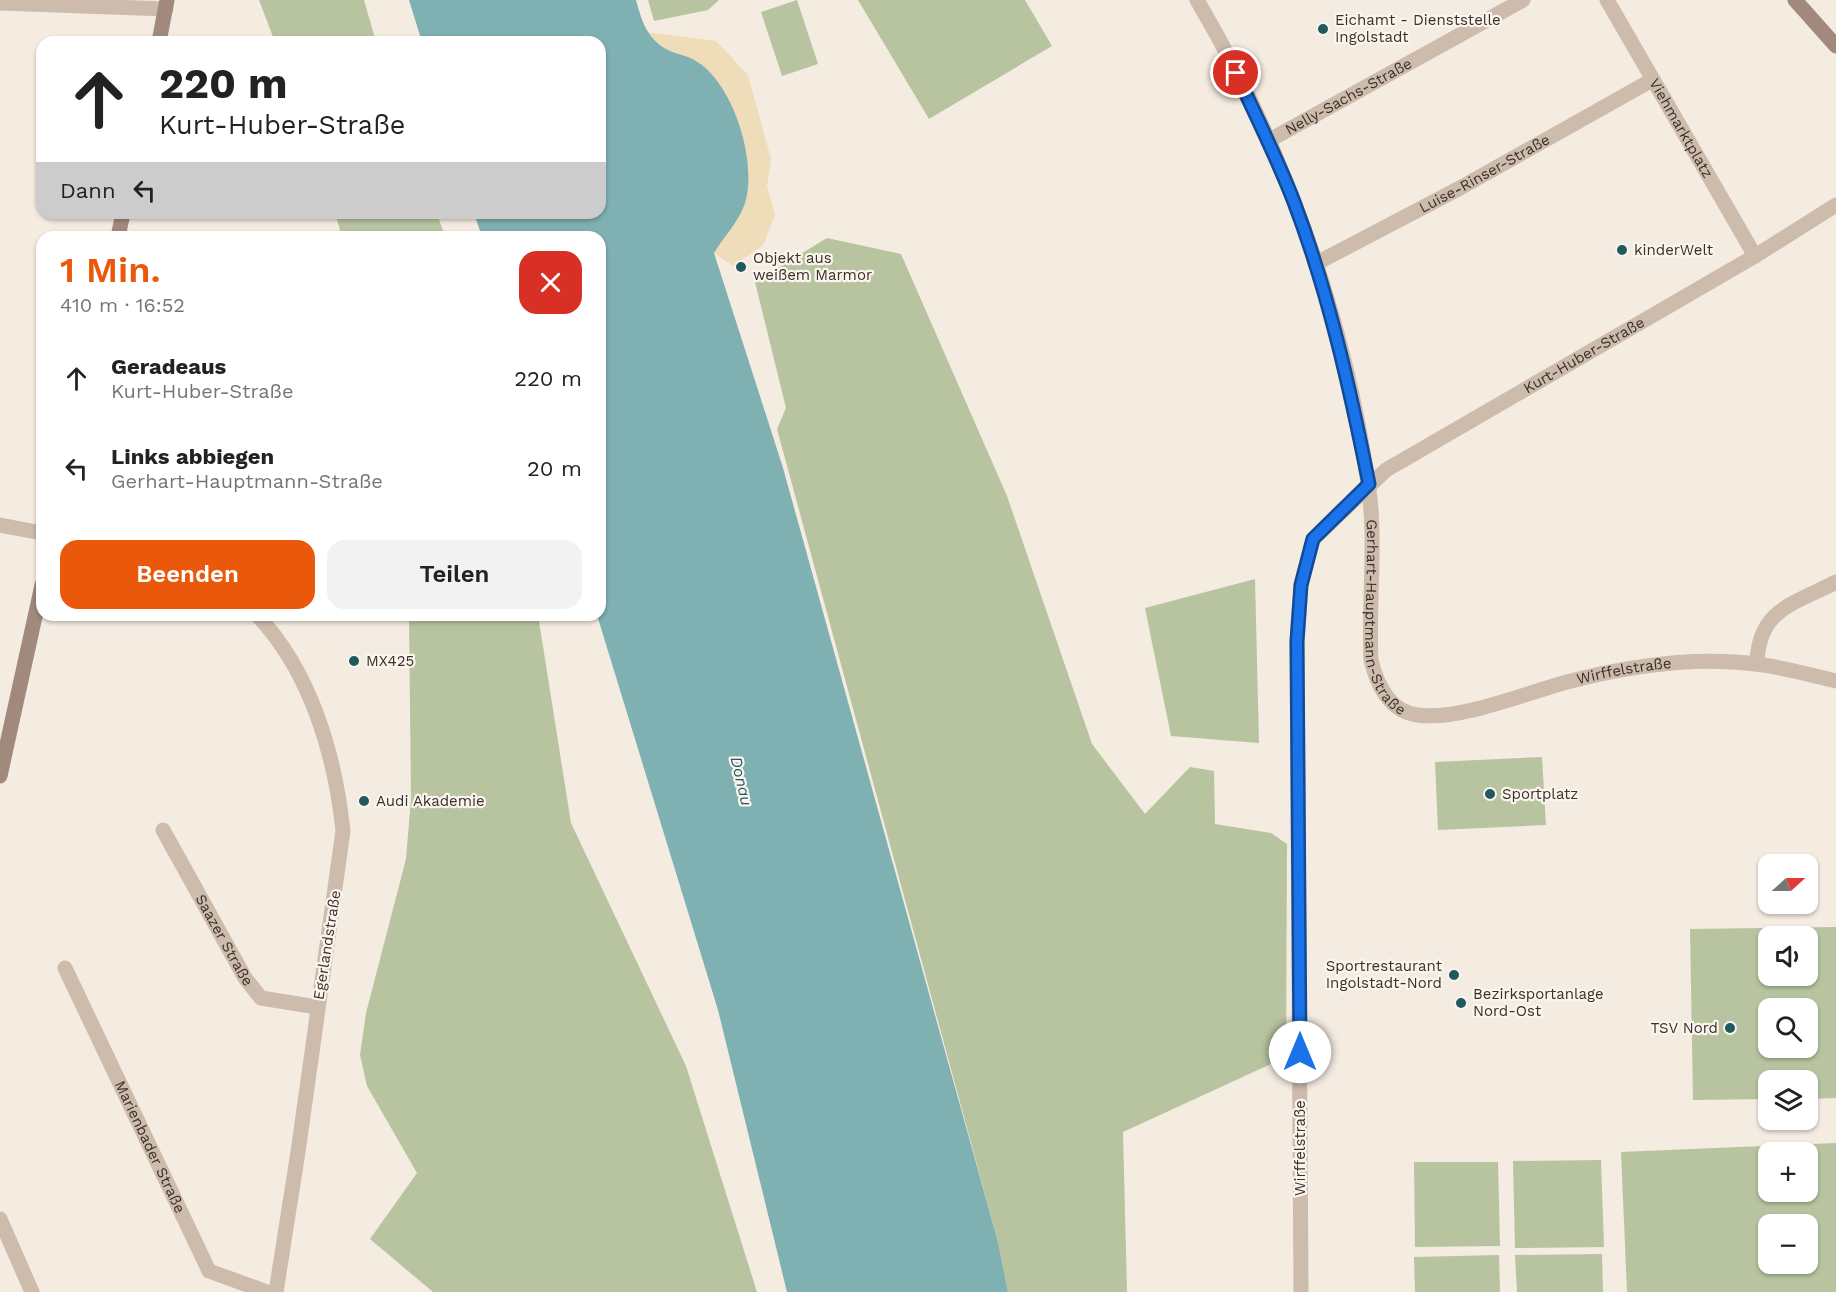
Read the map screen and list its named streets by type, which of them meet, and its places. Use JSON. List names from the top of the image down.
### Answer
{
  "streets": {
    "street": [
      "Nelly-Sachs-Straße",
      "Viehmarktplatz",
      "Luise-Rinser-Straße",
      "Kurt-Huber-Straße",
      "Gerhart-Hauptmann-Straße",
      "Wirffelstraße",
      "Saazer Straße",
      "Egerlandstraße",
      "Marienbader Straße"
    ]
  },
  "crossings": [
    ["Nelly-Sachs-Straße", "Gerhart-Hauptmann-Straße"],
    ["Viehmarktplatz", "Luise-Rinser-Straße"],
    ["Viehmarktplatz", "Kurt-Huber-Straße"],
    ["Luise-Rinser-Straße", "Gerhart-Hauptmann-Straße"],
    ["Kurt-Huber-Straße", "Gerhart-Hauptmann-Straße"],
    ["Kurt-Huber-Straße", "Wirffelstraße"],
    ["Gerhart-Hauptmann-Straße", "Wirffelstraße"],
    ["Saazer Straße", "Egerlandstraße"]
  ],
  "water": ["Donau"],
  "places": [
    "Eichamt - Dienststelle Ingolstadt",
    "kinderWelt",
    "Objekt aus weißem Marmor",
    "MX425",
    "Sportplatz",
    "Audi Akademie",
    "Sportrestaurant Ingolstadt-Nord",
    "Bezirksportanlage Nord-Ost",
    "TSV Nord"
  ],
  "north": "right",
  "page": {
    "turn": ["220 m", "Kurt-Huber-Straße"],
    "then": "Dann",
    "heading": ["1 Min.", "410 m · 16:52"],
    "list": [
      {
        "name": "Geradeaus",
        "note": "Kurt-Huber-Straße",
        "value": "220 m"
      },
      {
        "name": "Links abbiegen",
        "note": "Gerhart-Hauptmann-Straße",
        "value": "20 m"
      }
    ],
    "buttons": ["Beenden", "Teilen"],
    "map_buttons": ["+", "−"]
  }
}
